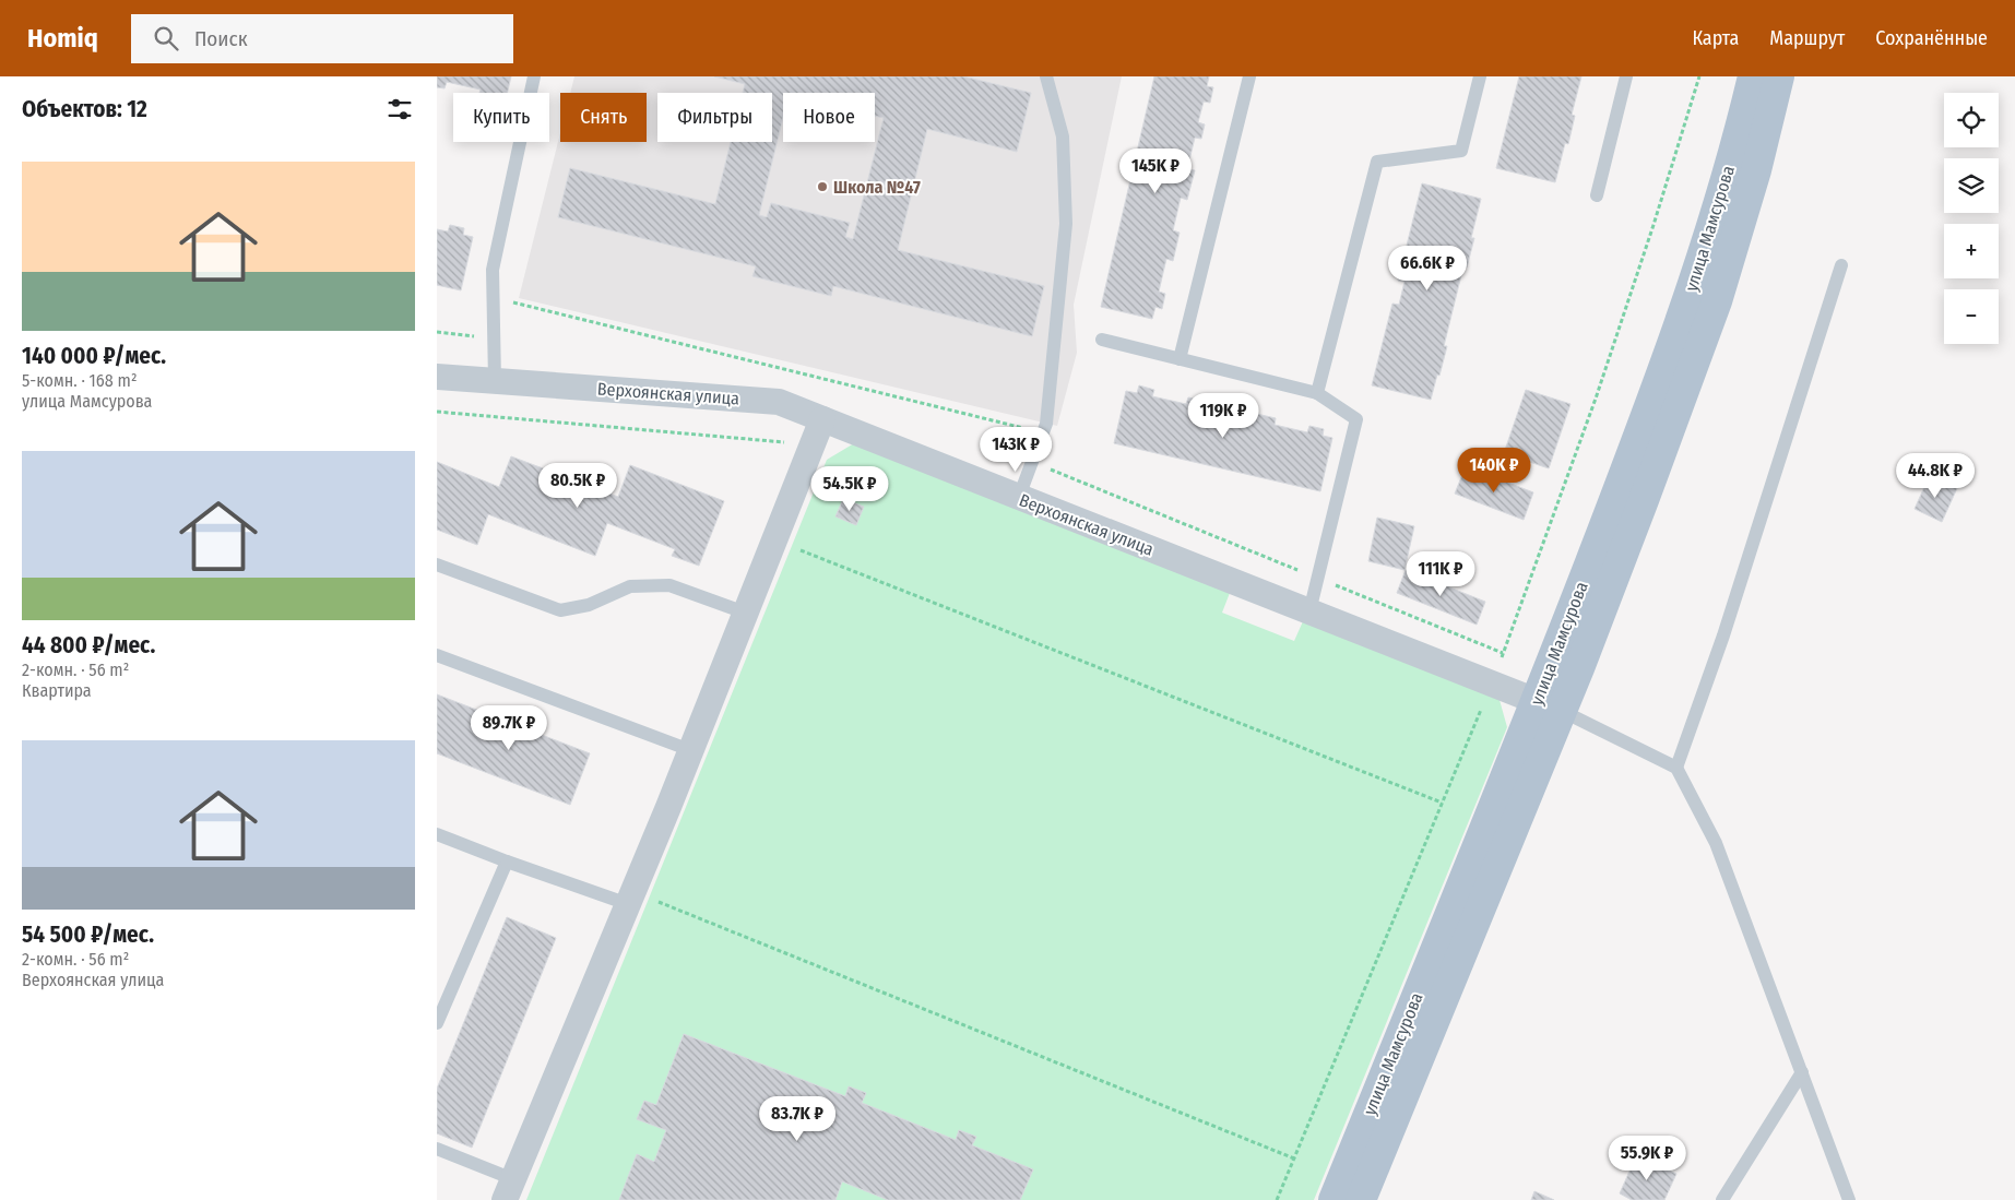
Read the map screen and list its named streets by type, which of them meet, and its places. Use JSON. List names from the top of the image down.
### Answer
{
  "streets": {
    "main road": ["улица Мамсурова"],
    "street": ["Верхоянская улица"]
  },
  "crossings": [
    ["улица Мамсурова", "Верхоянская улица"]
  ],
  "places": ["Школа №47"],
  "page": {
    "header": "Homiq",
    "search": "Поиск",
    "nav": ["Карта", "Маршрут", "Сохранённые"],
    "heading": "Объектов: 12",
    "map_buttons": ["+", "−"],
    "chip": [
      "Купить",
      "Снять",
      "Фильтры",
      "Новое"
    ],
    "list": [
      {
        "name": "140 000 ₽/мес.",
        "note": "5-комн. · 168 m² · улица Мамсурова"
      },
      {
        "name": "44 800 ₽/мес.",
        "note": "2-комн. · 56 m² · Квартира"
      },
      {
        "name": "54 500 ₽/мес.",
        "note": "2-комн. · 56 m² · Верхоянская улица"
      }
    ],
    "price": [
      "145K ₽",
      "66.6K ₽",
      "119K ₽",
      "143K ₽",
      "140K ₽",
      "44.8K ₽",
      "80.5K ₽",
      "54.5K ₽",
      "111K ₽",
      "89.7K ₽",
      "83.7K ₽",
      "55.9K ₽"
    ]
  }
}
